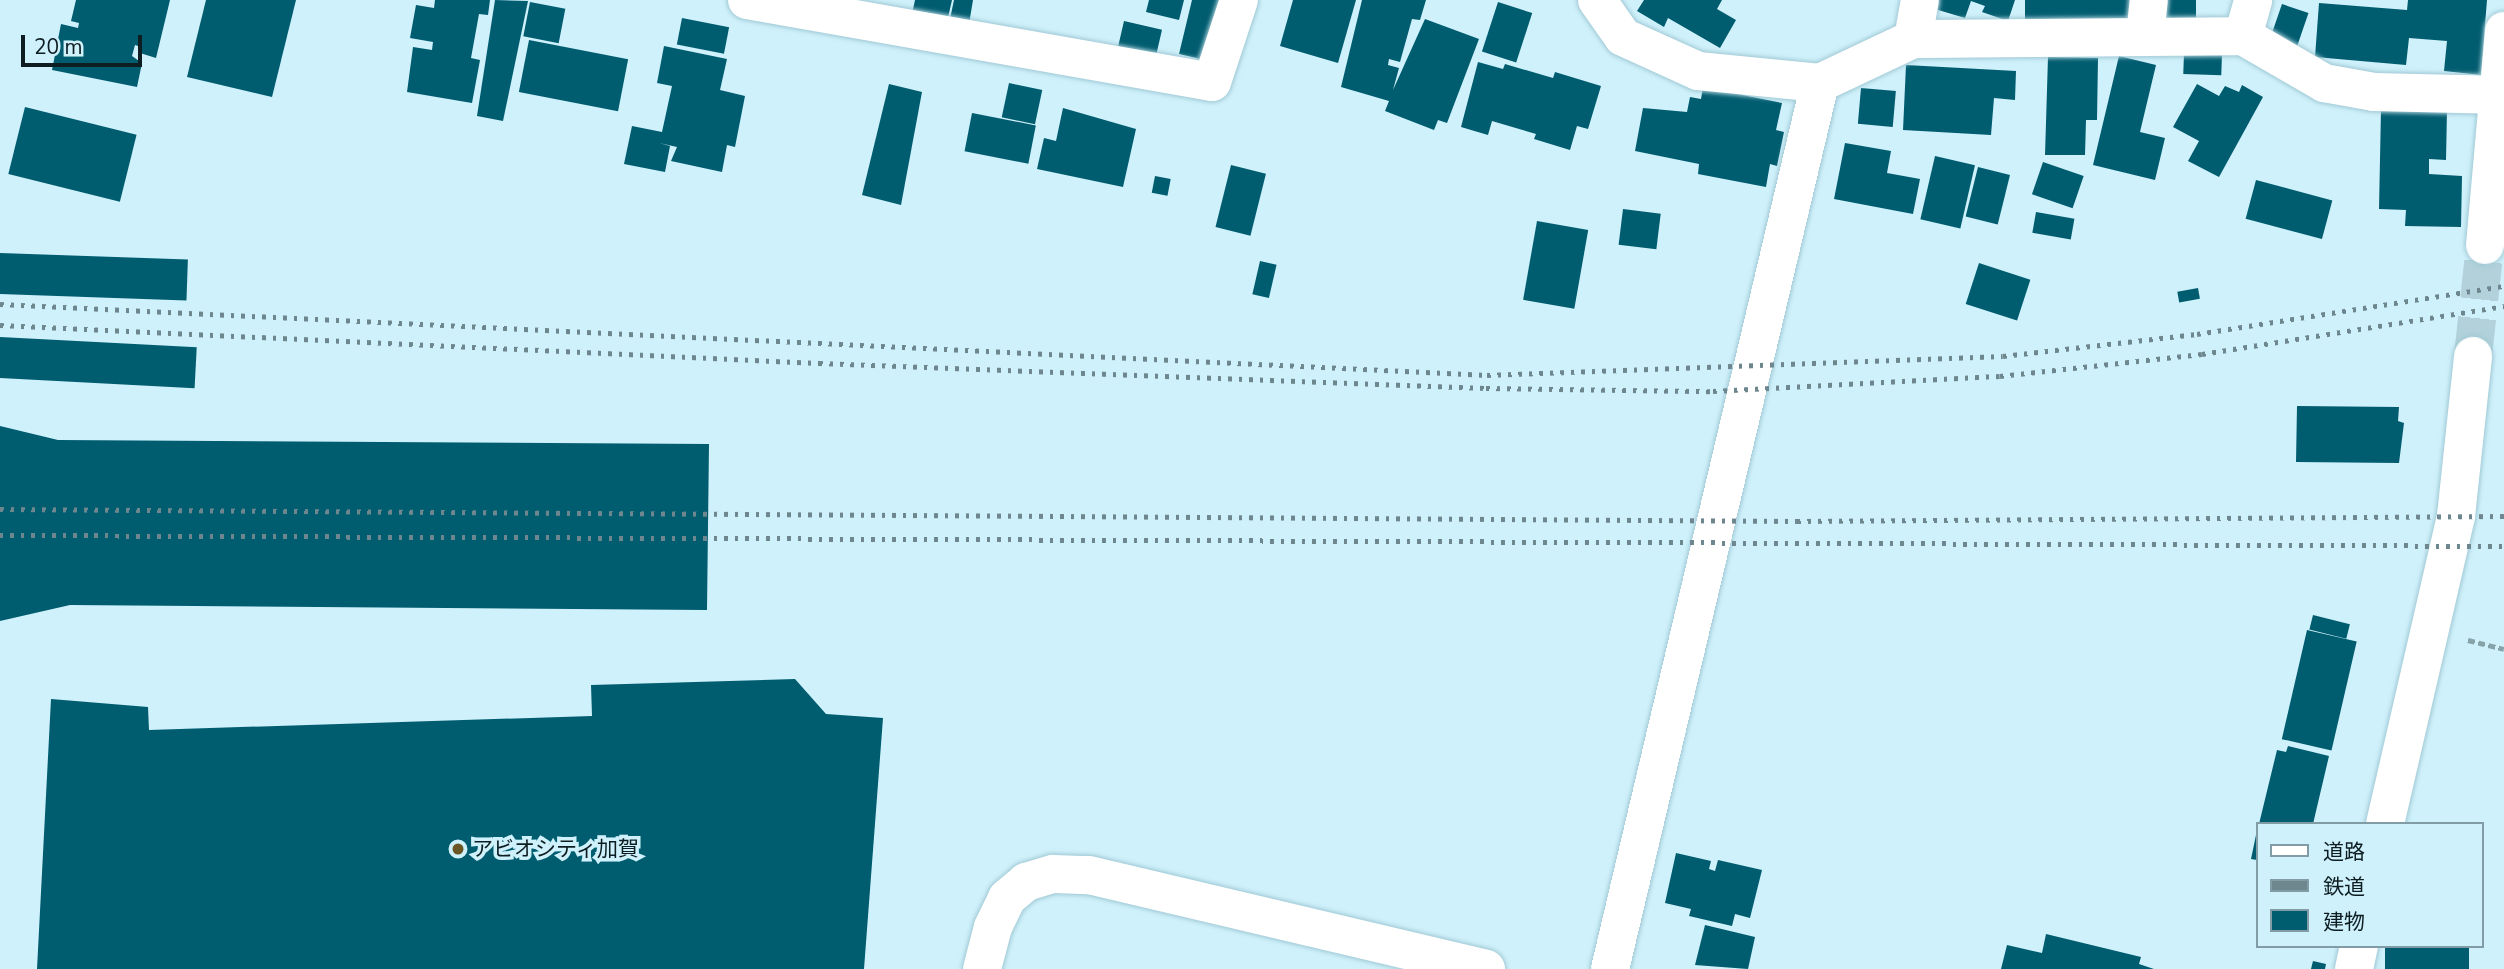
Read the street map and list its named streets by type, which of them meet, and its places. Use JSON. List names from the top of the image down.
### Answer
{
  "places": ["アビオシティ加賀"],
  "legend": ["道路", "鉄道", "建物"],
  "scale_bar": "20 m"
}
